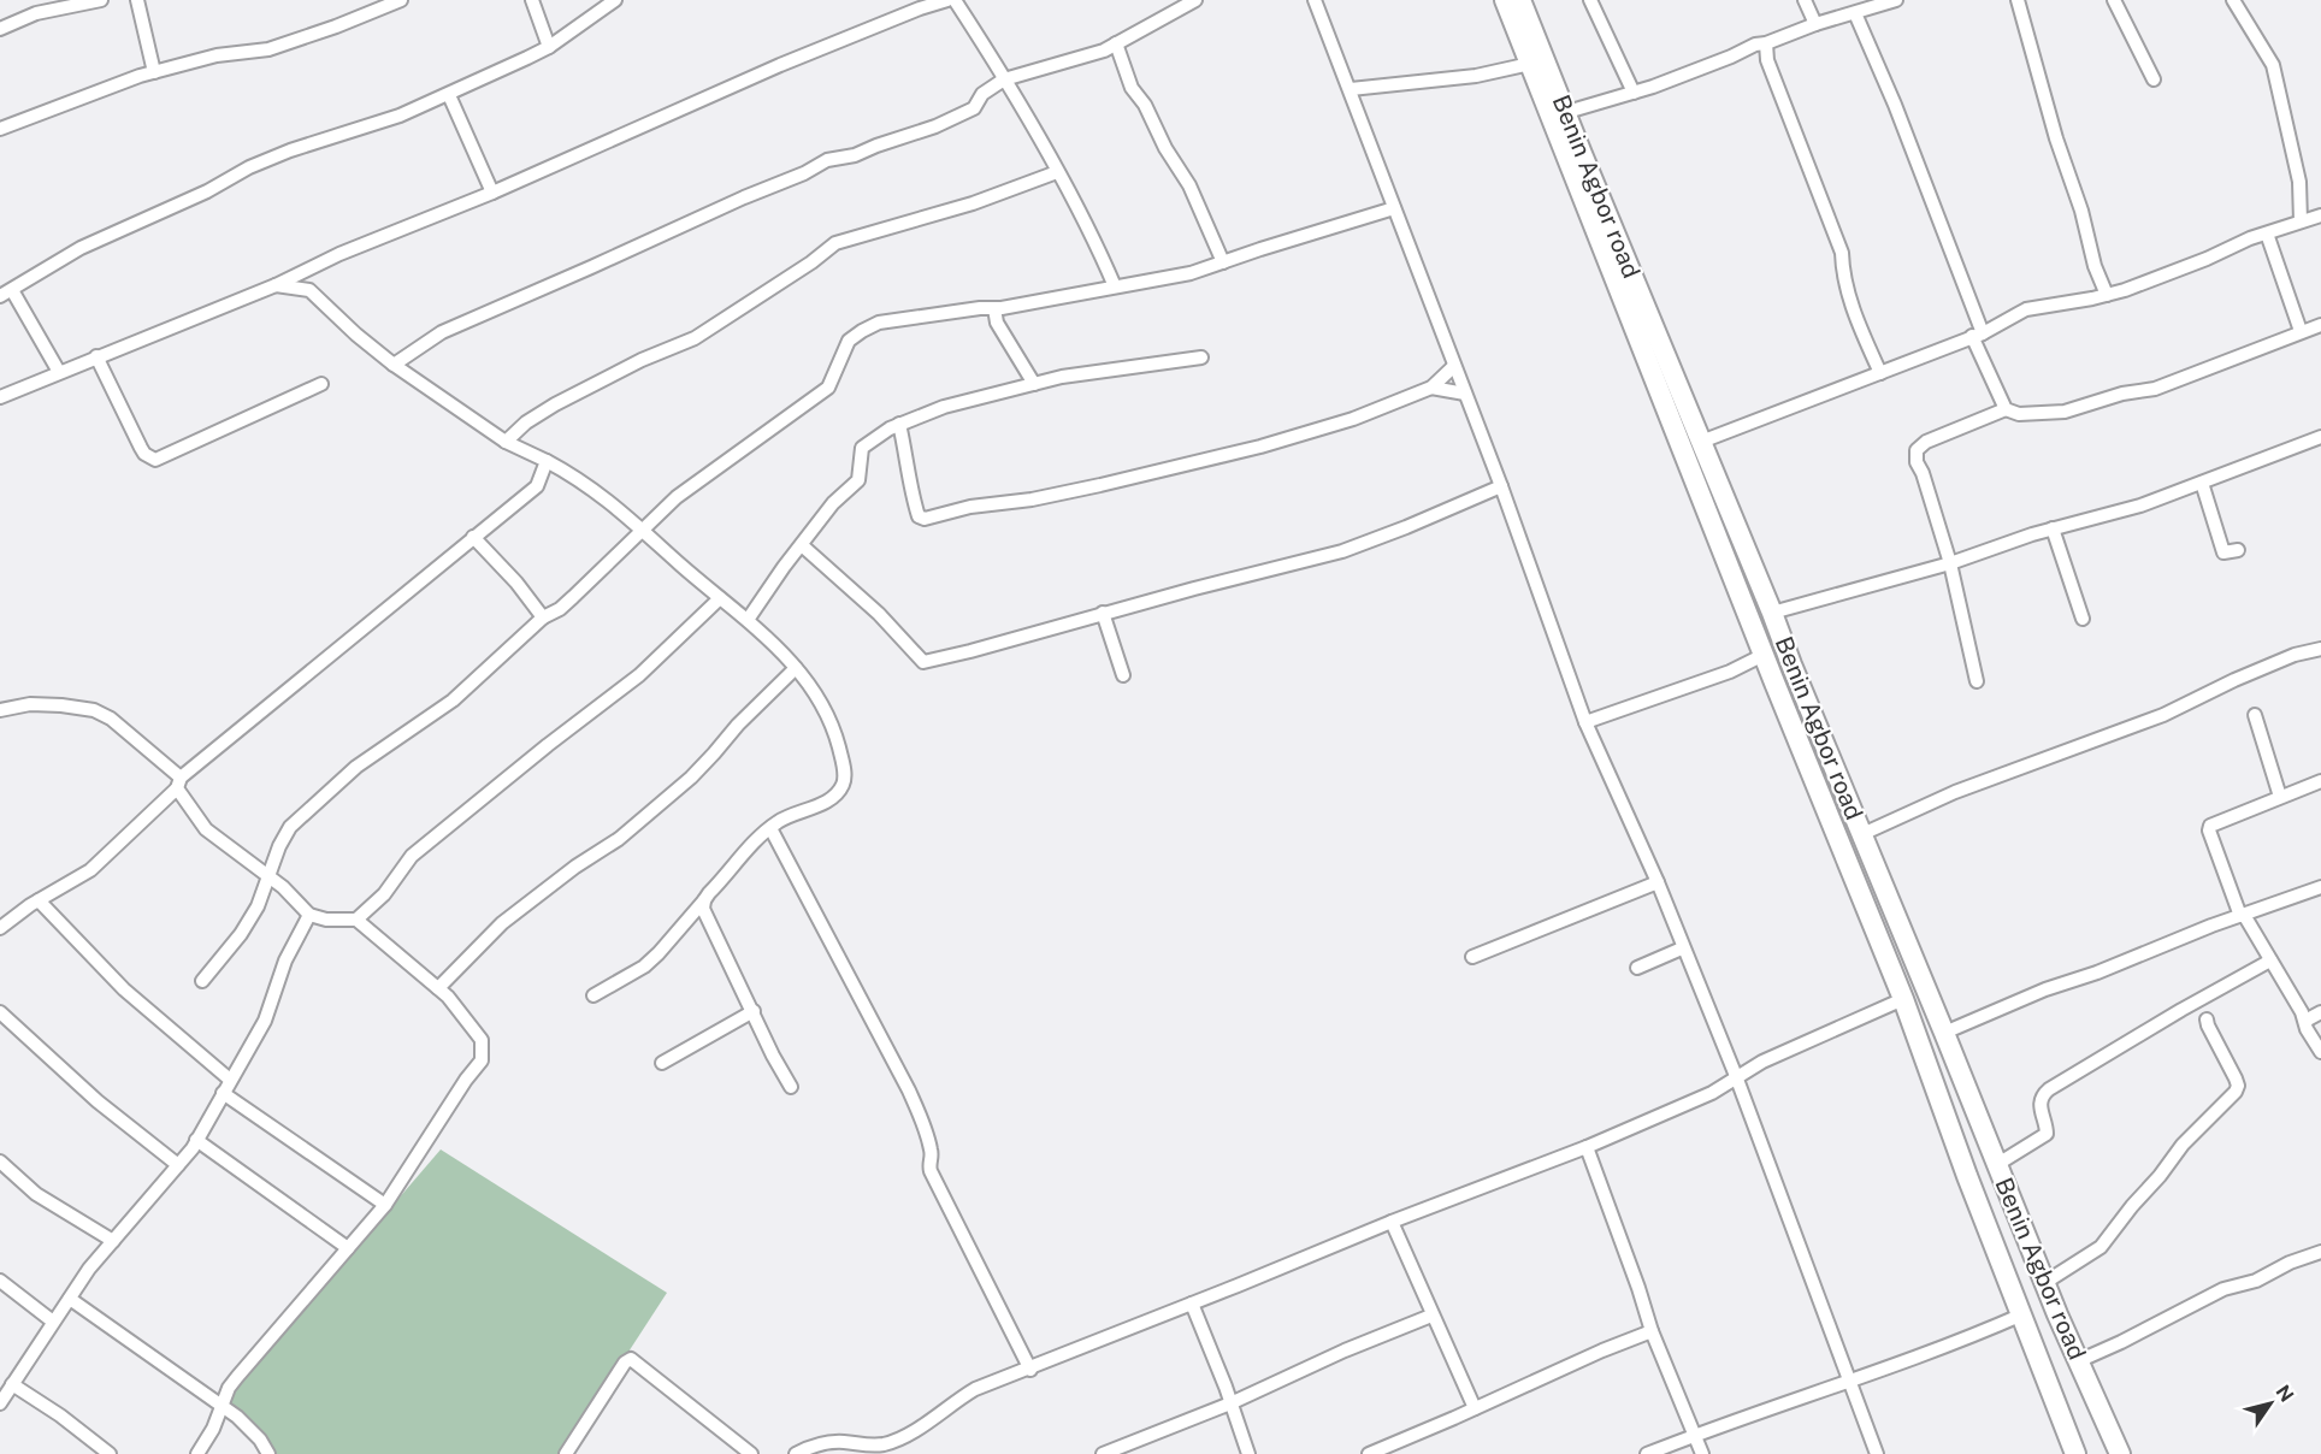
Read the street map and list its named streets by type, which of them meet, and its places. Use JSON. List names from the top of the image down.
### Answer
{
  "streets": {
    "highway": ["Benin Agbor road"]
  },
  "north": "top right"
}
